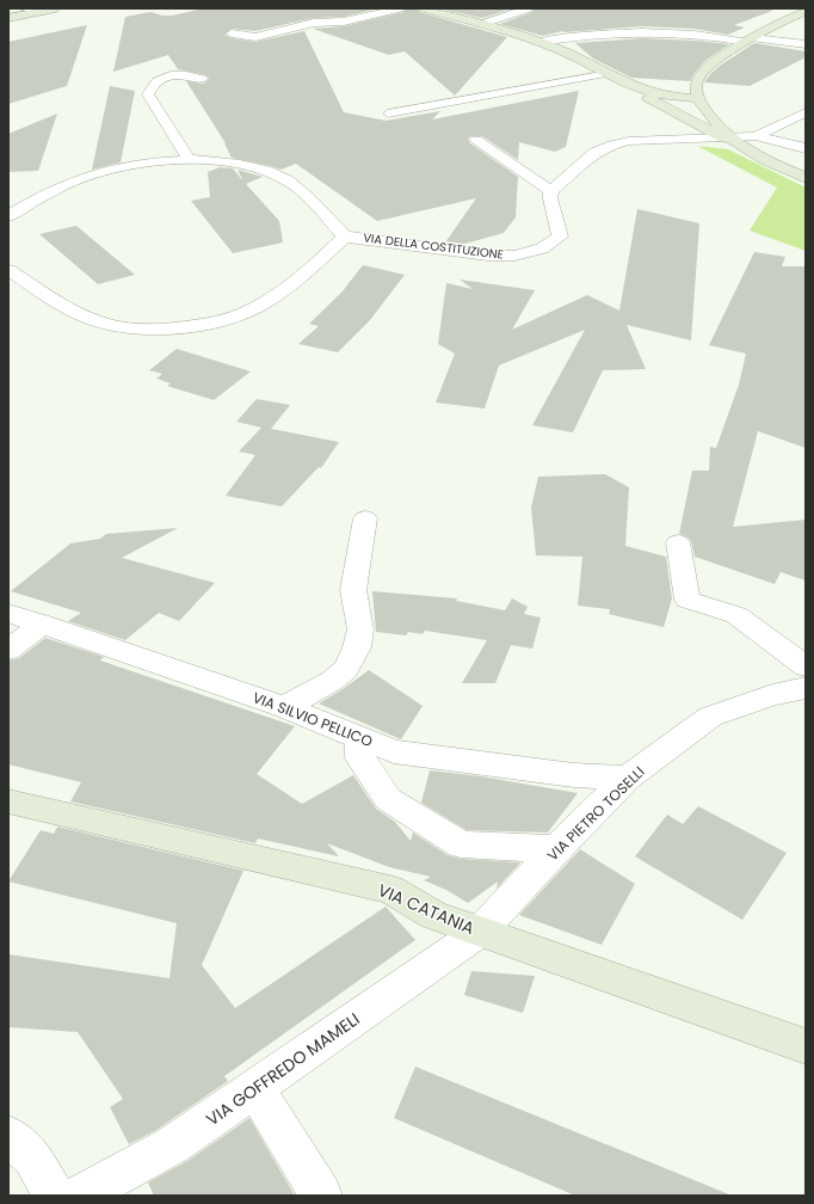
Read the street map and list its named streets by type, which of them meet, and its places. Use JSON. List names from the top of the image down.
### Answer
{
  "streets": {
    "main road": ["VIA CATANIA"],
    "street": [
      "VIA DELLA COSTITUZIONE",
      "VIA SILVIO PELLICO",
      "VIA PIETRO TOSELLI",
      "VIA GOFFREDO MAMELI"
    ]
  },
  "crossings": [
    ["VIA SILVIO PELLICO", "VIA PIETRO TOSELLI"],
    ["VIA PIETRO TOSELLI", "VIA CATANIA"],
    ["VIA PIETRO TOSELLI", "VIA GOFFREDO MAMELI"],
    ["VIA CATANIA", "VIA GOFFREDO MAMELI"]
  ]
}
